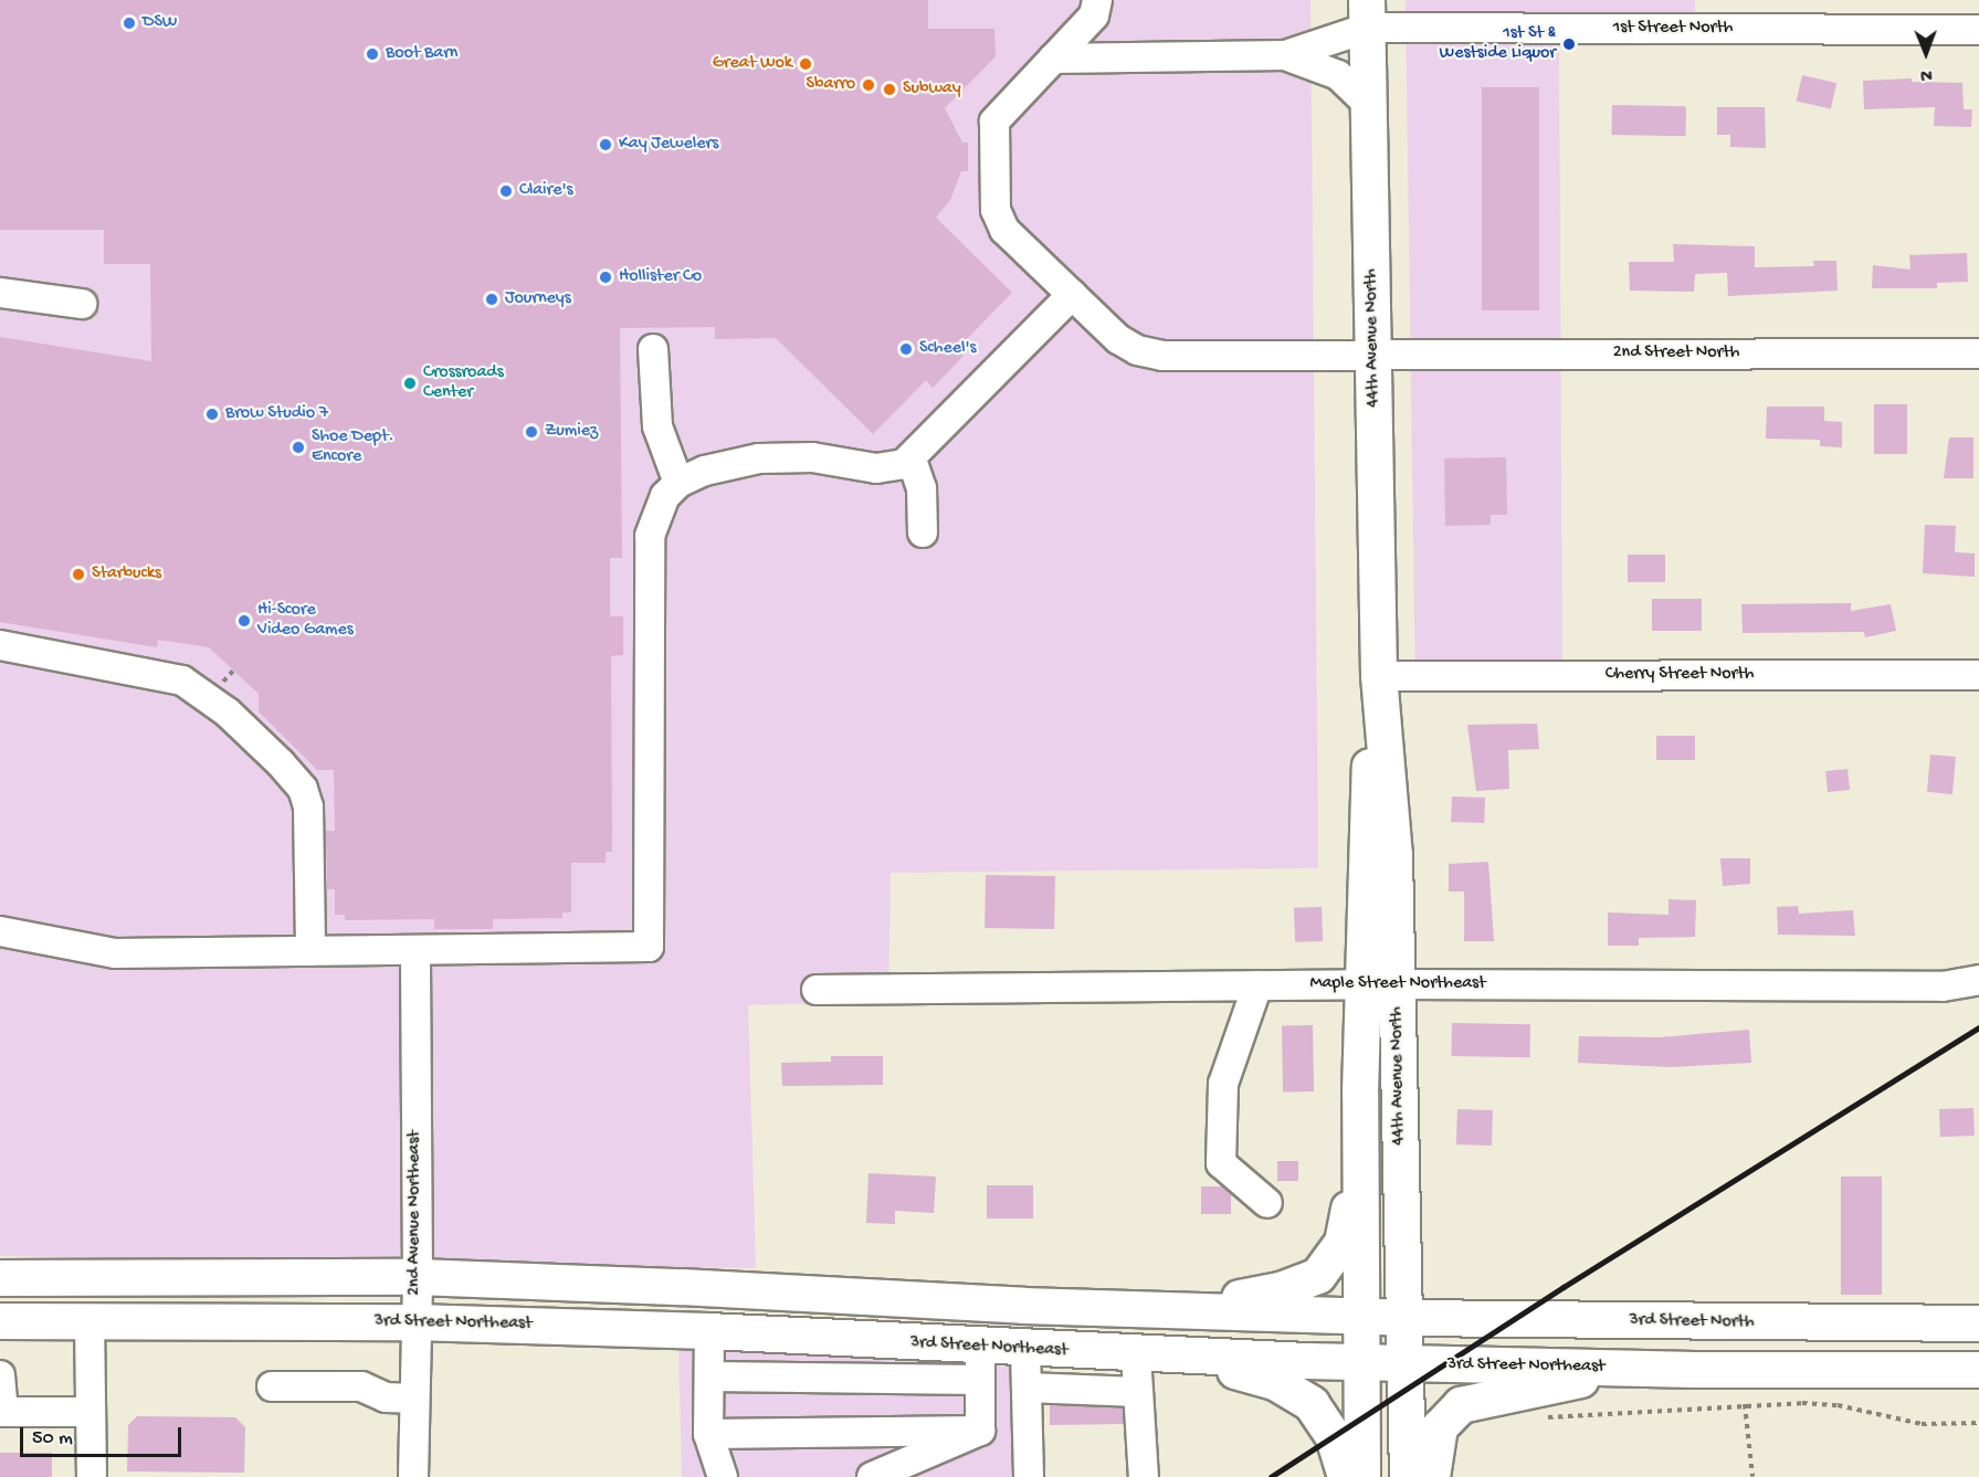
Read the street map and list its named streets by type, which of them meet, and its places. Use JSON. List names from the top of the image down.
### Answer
{
  "streets": {
    "main road": ["44th Avenue North", "3rd Street North", "3rd Street Northeast"],
    "street": [
      "1st Street North",
      "2nd Street North",
      "Cherry Street North",
      "Maple Street Northeast",
      "2nd Avenue Northeast"
    ]
  },
  "crossings": [
    ["1st Street North", "44th Avenue North"],
    ["44th Avenue North", "2nd Street North"],
    ["44th Avenue North", "Cherry Street North"],
    ["44th Avenue North", "Maple Street Northeast"],
    ["44th Avenue North", "3rd Street North"],
    ["44th Avenue North", "3rd Street Northeast"],
    ["2nd Avenue Northeast", "3rd Street Northeast"]
  ],
  "places": [
    "DSW",
    "1st St & Westside Liquor",
    "Boot Barn",
    "Great Wok",
    "Sbarro",
    "Subway",
    "Kay Jewelers",
    "Claire's",
    "Hollister Co",
    "Journeys",
    "Scheel's",
    "Crossroads Center",
    "Brow Studio 7",
    "Zumiez",
    "Shoe Dept. Encore",
    "Starbucks",
    "Hi-Score Video Games"
  ],
  "scale_bar": "50 m",
  "north": "bottom"
}
